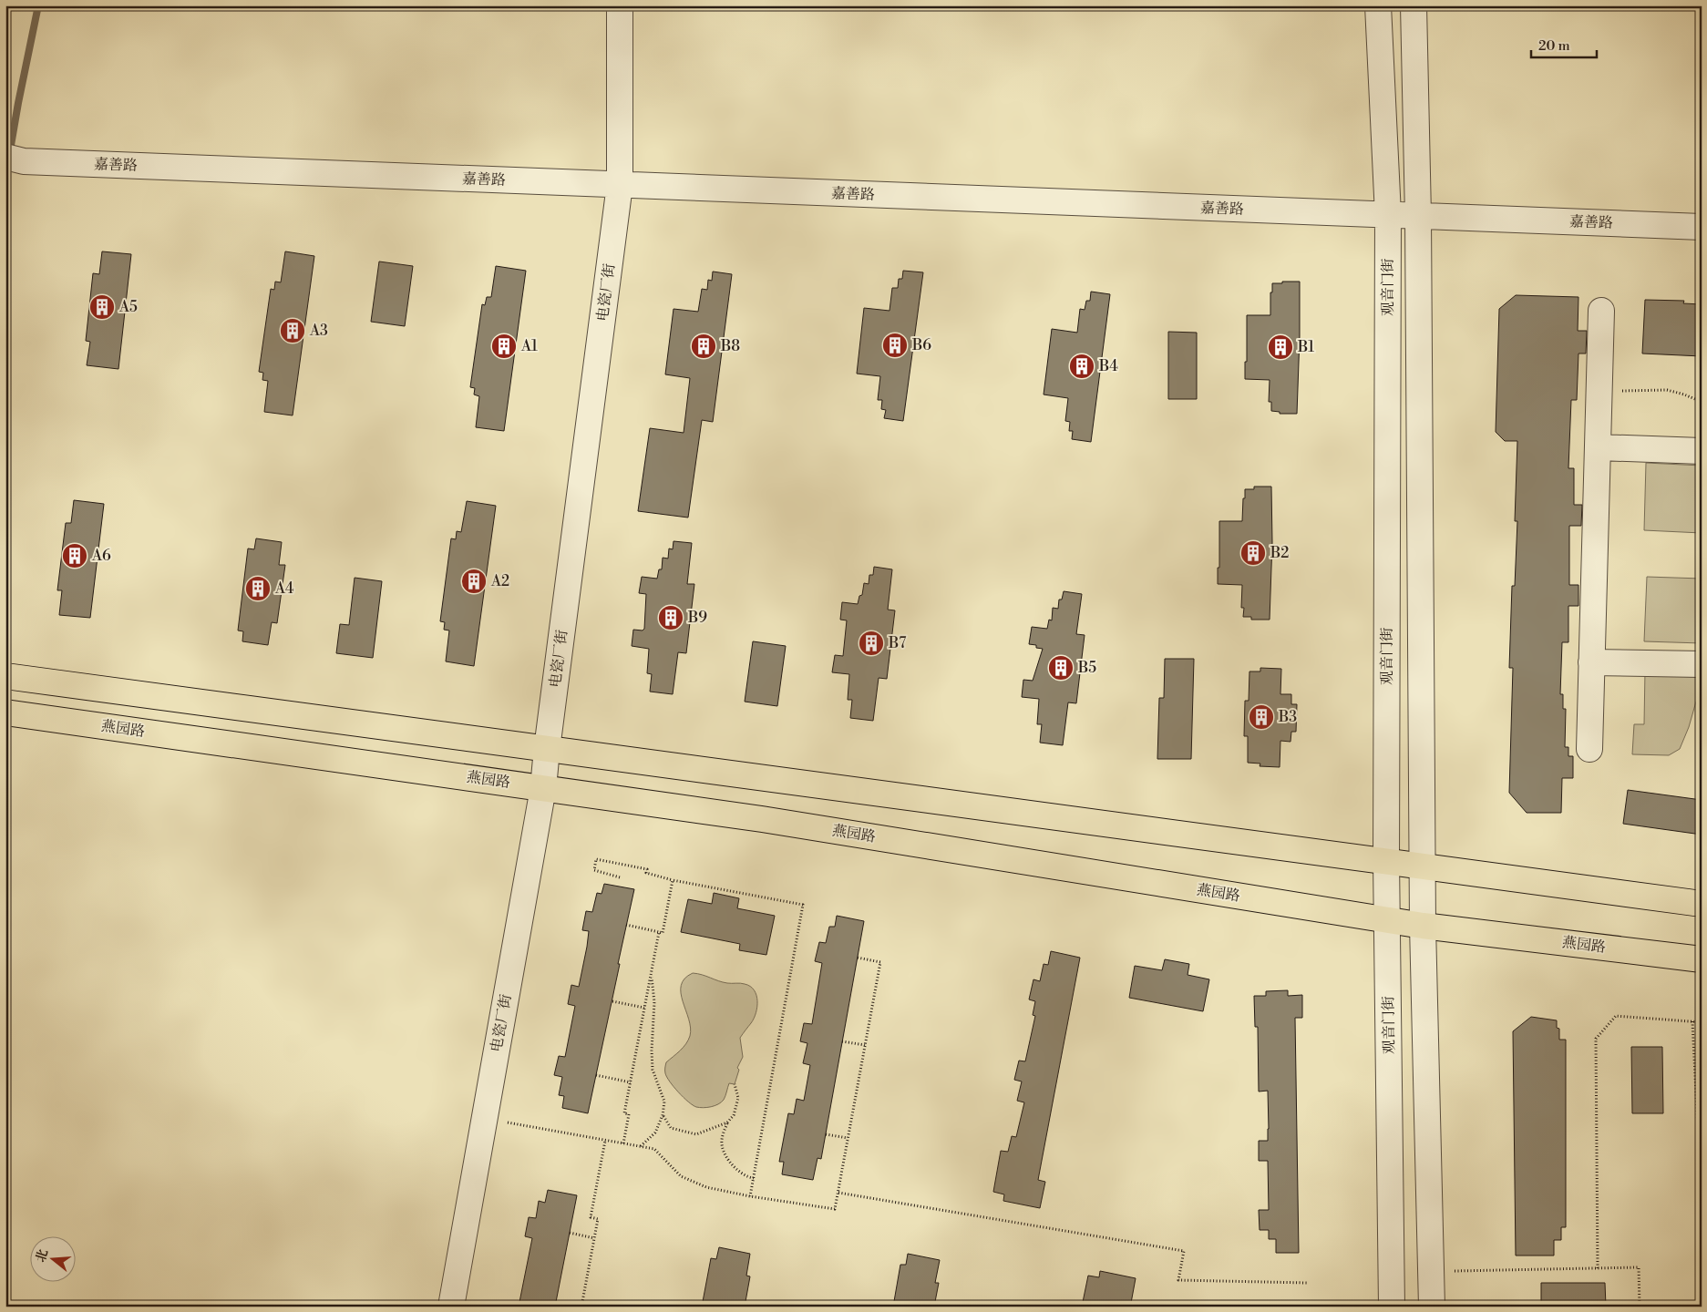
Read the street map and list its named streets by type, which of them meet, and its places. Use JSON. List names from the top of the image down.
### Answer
{
  "streets": {
    "main road": ["燕园路"],
    "street": ["嘉善路", "观音门街", "电瓷厂街"]
  },
  "crossings": [
    ["嘉善路", "观音门街"],
    ["嘉善路", "电瓷厂街"],
    ["观音门街", "燕园路"],
    ["电瓷厂街", "燕园路"]
  ],
  "places": {
    "building": [
      "A5",
      "A3",
      "B6",
      "A1",
      "B8",
      "B1",
      "B4",
      "B2",
      "A6",
      "A2",
      "A4",
      "B9",
      "B7",
      "B5",
      "B3"
    ]
  },
  "scale_bar": "20 m",
  "north": "left"
}
